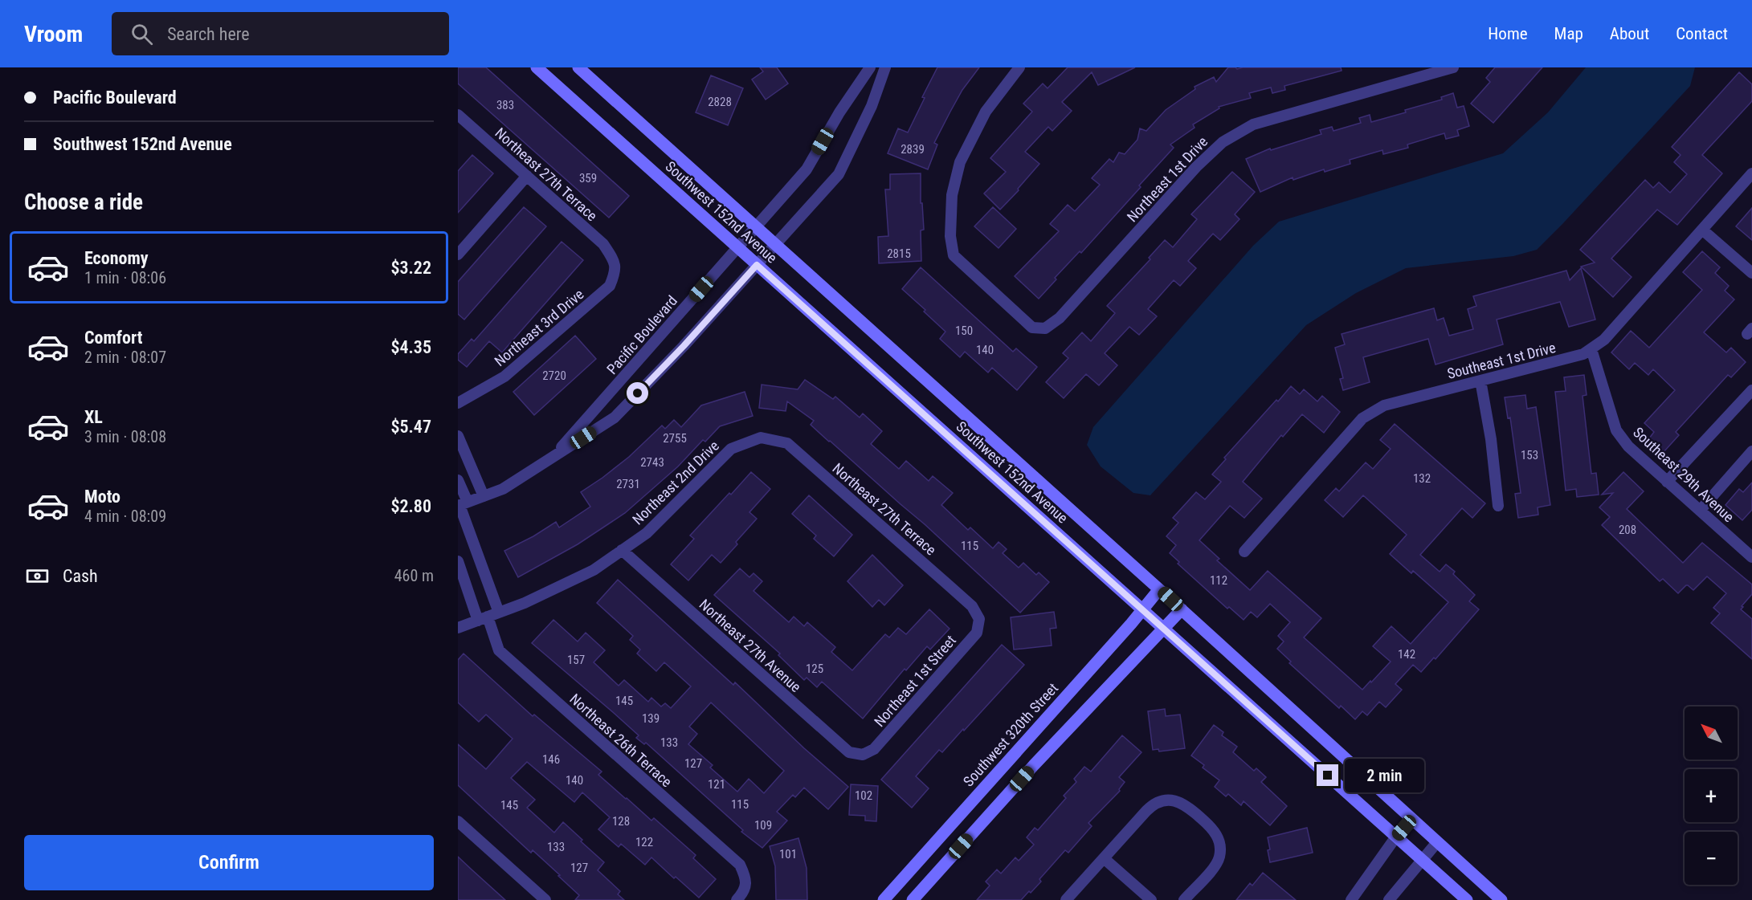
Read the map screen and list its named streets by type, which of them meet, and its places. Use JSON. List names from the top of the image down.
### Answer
{
  "streets": {
    "street": [
      "Northeast 27th Terrace",
      "Northeast 1st Drive",
      "Southwest 152nd Avenue",
      "Northeast 3rd Drive",
      "Pacific Boulevard",
      "Southeast 1st Drive",
      "Southeast 29th Avenue",
      "Northeast 2nd Drive",
      "Northeast 27th Avenue",
      "Northeast 1st Street",
      "Southwest 320th Street",
      "Northeast 26th Terrace"
    ]
  },
  "crossings": [
    ["Northeast 27th Terrace", "Northeast 3rd Drive"],
    ["Northeast 27th Terrace", "Northeast 2nd Drive"],
    ["Northeast 27th Terrace", "Northeast 1st Street"],
    ["Southwest 152nd Avenue", "Pacific Boulevard"],
    ["Southwest 152nd Avenue", "Southwest 320th Street"],
    ["Southeast 1st Drive", "Southeast 29th Avenue"],
    ["Northeast 2nd Drive", "Northeast 27th Avenue"],
    ["Northeast 2nd Drive", "Northeast 26th Terrace"],
    ["Northeast 27th Avenue", "Northeast 1st Street"]
  ],
  "house_numbers": [
    "2828",
    "383",
    "2839",
    "359",
    "2815",
    "150",
    "140",
    "2720",
    "2755",
    "153",
    "2743",
    "132",
    "2731",
    "208",
    "115",
    "112",
    "142",
    "157",
    "125",
    "145",
    "139",
    "133",
    "146",
    "127",
    "140",
    "121",
    "102",
    "115",
    "145",
    "128",
    "109",
    "122",
    "133",
    "101",
    "127"
  ],
  "north": "top left",
  "page": {
    "header": "Vroom",
    "search": "Search here",
    "nav": [
      "Home",
      "Map",
      "About",
      "Contact"
    ],
    "banner": ["Pacific Boulevard", "Southwest 152nd Avenue"],
    "heading": "Choose a ride",
    "list": [
      {
        "name": "Economy",
        "note": "1 min · 08:06",
        "value": "$3.22"
      },
      {
        "name": "Comfort",
        "note": "2 min · 08:07",
        "value": "$4.35"
      },
      {
        "name": "XL",
        "note": "3 min · 08:08",
        "value": "$5.47"
      },
      {
        "name": "Moto",
        "note": "4 min · 08:09",
        "value": "$2.80"
      }
    ],
    "pay": ["Cash", "460 m"],
    "map_buttons": ["+", "−"],
    "bubble": "2 min",
    "buttons": "Confirm"
  }
}
